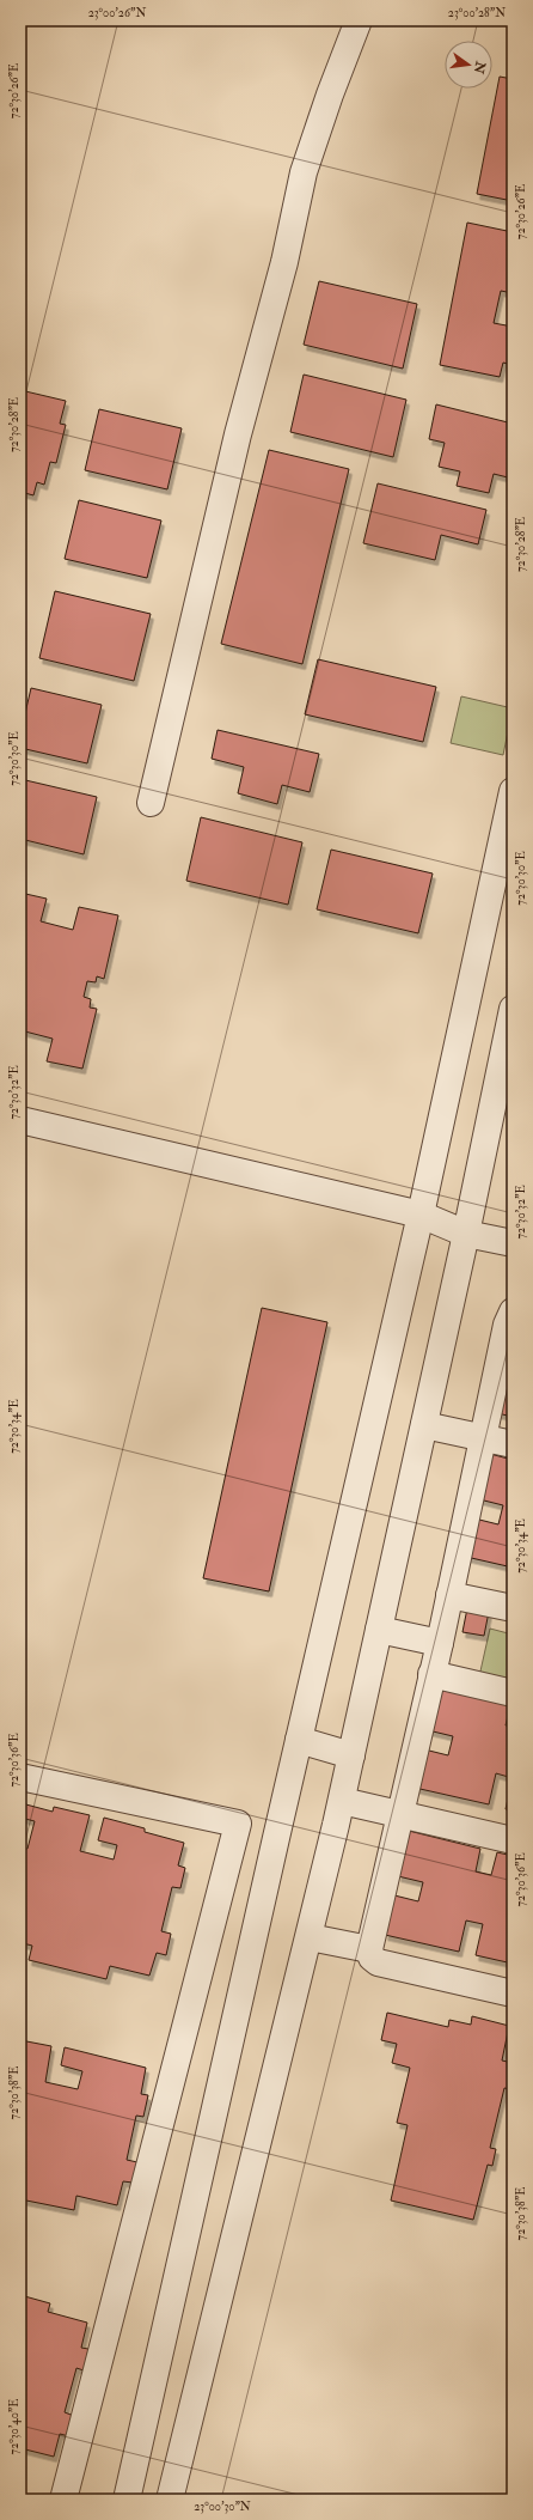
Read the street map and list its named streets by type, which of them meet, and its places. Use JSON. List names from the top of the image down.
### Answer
{
  "north": "right",
  "coordinates": [
    "23°00'26\"N",
    "23°00'28\"N",
    "72°30'26\"E",
    "72°30'28\"E",
    "72°30'30\"E",
    "72°30'32\"E",
    "72°30'34\"E",
    "72°30'36\"E",
    "72°30'38\"E",
    "72°30'40\"E",
    "23°00'30\"N"
  ]
}
